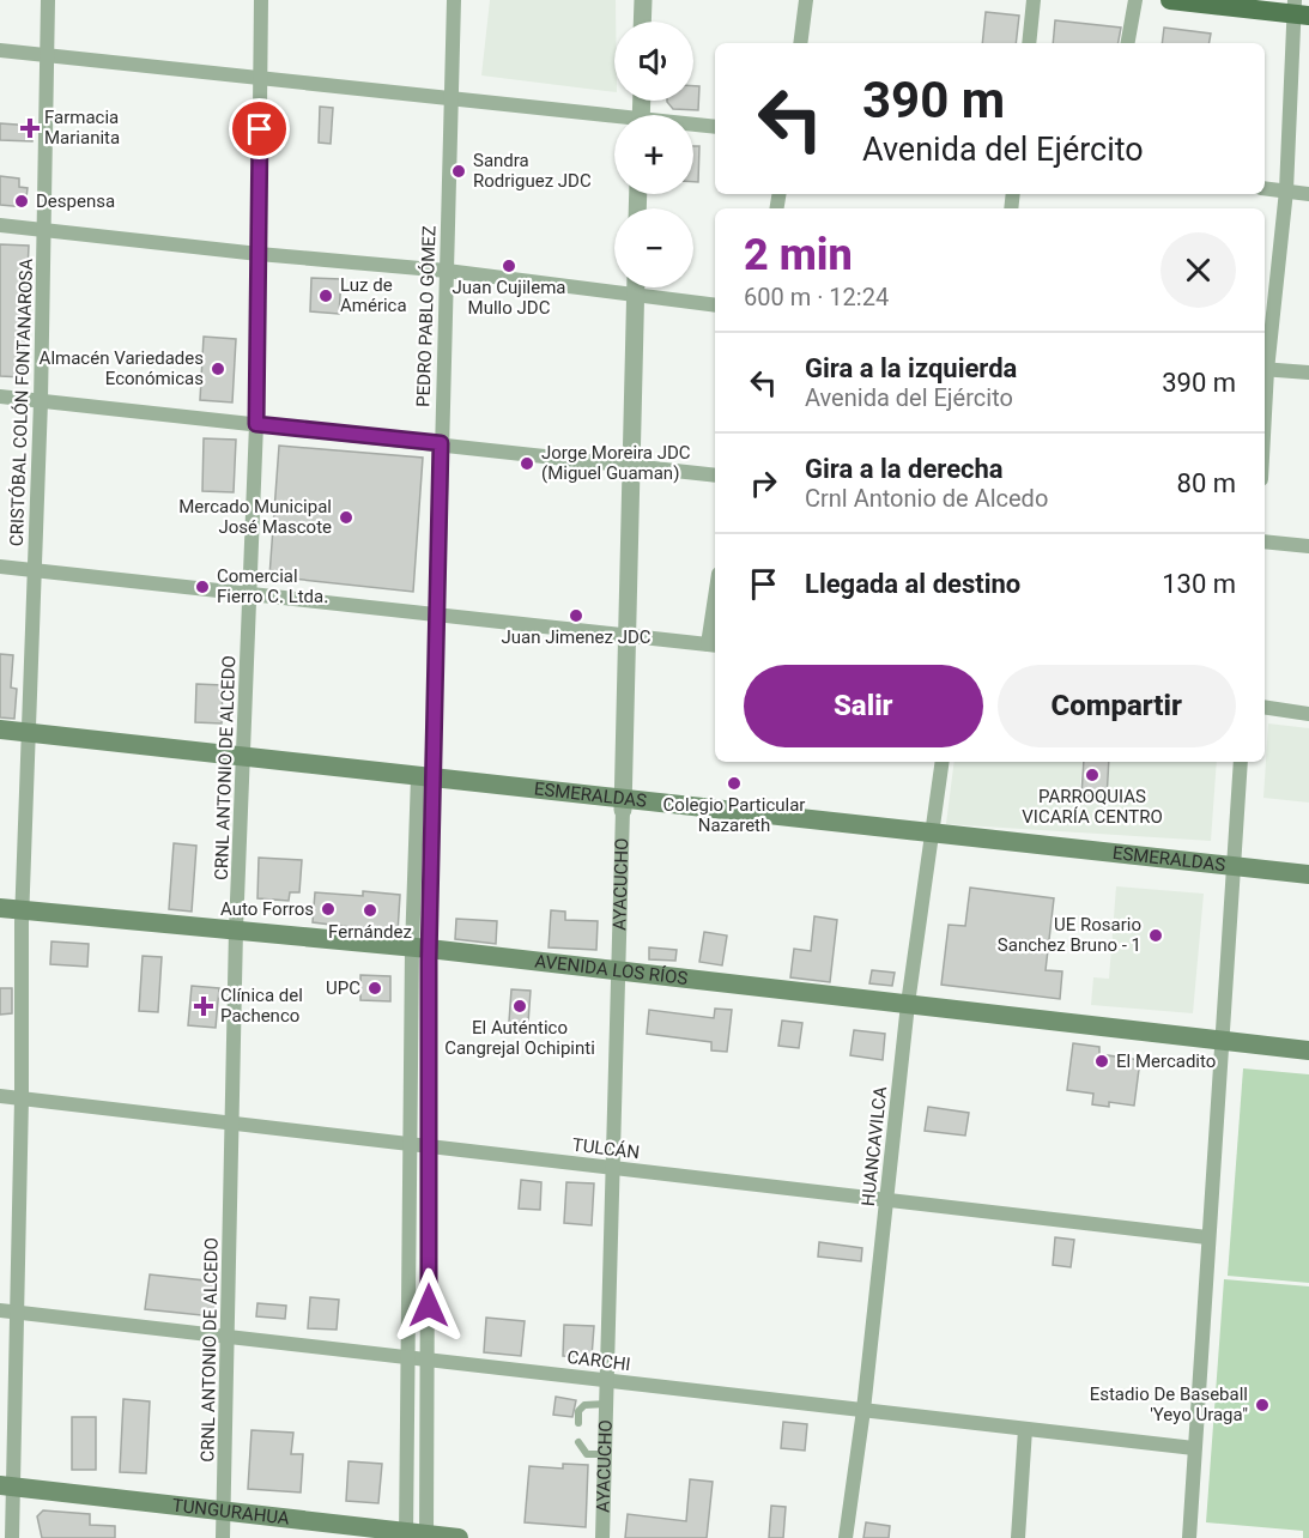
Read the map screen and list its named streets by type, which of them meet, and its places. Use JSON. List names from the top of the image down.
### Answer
{
  "streets": {
    "main road": ["ESMERALDAS", "AVENIDA LOS RÍOS", "TUNGURAHUA"],
    "street": [
      "PEDRO PABLO GÓMEZ",
      "CRISTÓBAL COLÓN FONTANAROSA",
      "CRNL ANTONIO DE ALCEDO",
      "AYACUCHO",
      "HUANCAVILCA",
      "TULCÁN",
      "CARCHI"
    ]
  },
  "crossings": [
    ["PEDRO PABLO GÓMEZ", "ESMERALDAS"],
    ["PEDRO PABLO GÓMEZ", "AVENIDA LOS RÍOS"],
    ["PEDRO PABLO GÓMEZ", "TULCÁN"],
    ["PEDRO PABLO GÓMEZ", "CARCHI"],
    ["PEDRO PABLO GÓMEZ", "TUNGURAHUA"],
    ["CRISTÓBAL COLÓN FONTANAROSA", "ESMERALDAS"],
    ["CRISTÓBAL COLÓN FONTANAROSA", "AVENIDA LOS RÍOS"],
    ["CRISTÓBAL COLÓN FONTANAROSA", "TULCÁN"],
    ["CRISTÓBAL COLÓN FONTANAROSA", "CARCHI"],
    ["CRISTÓBAL COLÓN FONTANAROSA", "TUNGURAHUA"],
    ["CRNL ANTONIO DE ALCEDO", "ESMERALDAS"],
    ["CRNL ANTONIO DE ALCEDO", "AVENIDA LOS RÍOS"],
    ["CRNL ANTONIO DE ALCEDO", "TULCÁN"],
    ["CRNL ANTONIO DE ALCEDO", "CARCHI"],
    ["CRNL ANTONIO DE ALCEDO", "TUNGURAHUA"],
    ["ESMERALDAS", "AYACUCHO"],
    ["ESMERALDAS", "HUANCAVILCA"],
    ["AYACUCHO", "AVENIDA LOS RÍOS"],
    ["AYACUCHO", "TULCÁN"],
    ["AYACUCHO", "CARCHI"],
    ["AVENIDA LOS RÍOS", "HUANCAVILCA"],
    ["HUANCAVILCA", "TULCÁN"],
    ["HUANCAVILCA", "CARCHI"]
  ],
  "places": {
    "health": ["Farmacia Marianita", "Clínica del Pachenco"],
    "other": [
      "Sandra Rodriguez JDC",
      "Despensa",
      "Juan Cujilema Mullo JDC",
      "Luz de América",
      "Almacén Variedades Económicas",
      "Jorge Moreira JDC (Miguel Guaman)",
      "Mercado Municipal José Mascote",
      "Comercial Fierro C. Ltda.",
      "Juan Jimenez JDC",
      "PARROQUIAS VICARÍA CENTRO",
      "Colegio Particular Nazareth",
      "Auto Forros",
      "Fernández",
      "UE Rosario Sanchez Bruno - 1",
      "UPC",
      "El Auténtico Cangrejal Ochipinti",
      "El Mercadito",
      "Estadio De Baseball 'Yeyo Uraga\""
    ]
  },
  "page": {
    "map_buttons": ["+", "−"],
    "turn": ["390 m", "Avenida del Ejército"],
    "heading": ["2 min", "600 m · 12:24"],
    "list": [
      {
        "name": "Gira a la izquierda",
        "note": "Avenida del Ejército",
        "value": "390 m"
      },
      {
        "name": "Gira a la derecha",
        "note": "Crnl Antonio de Alcedo",
        "value": "80 m"
      },
      {
        "name": "Llegada al destino",
        "value": "130 m"
      }
    ],
    "buttons": ["Salir", "Compartir"]
  }
}
